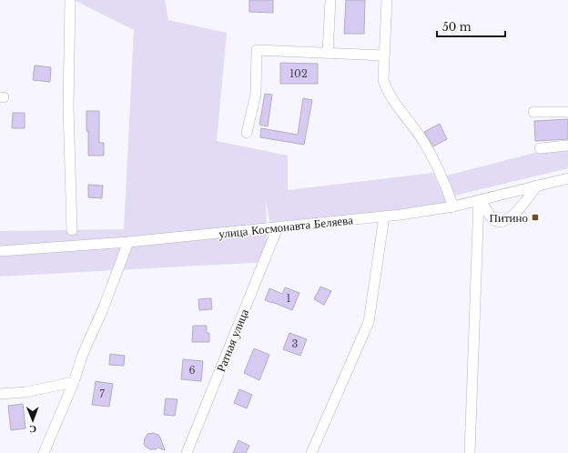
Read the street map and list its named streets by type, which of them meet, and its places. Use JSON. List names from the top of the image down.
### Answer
{
  "streets": {
    "street": ["улица Космонавта Беляева", "Ратная улица"]
  },
  "crossings": [
    ["улица Космонавта Беляева", "Ратная улица"]
  ],
  "places": {
    "transit": ["Питино"]
  },
  "house_numbers": [
    "102",
    "1",
    "3",
    "6",
    "7"
  ],
  "scale_bar": "50 m",
  "north": "bottom"
}
